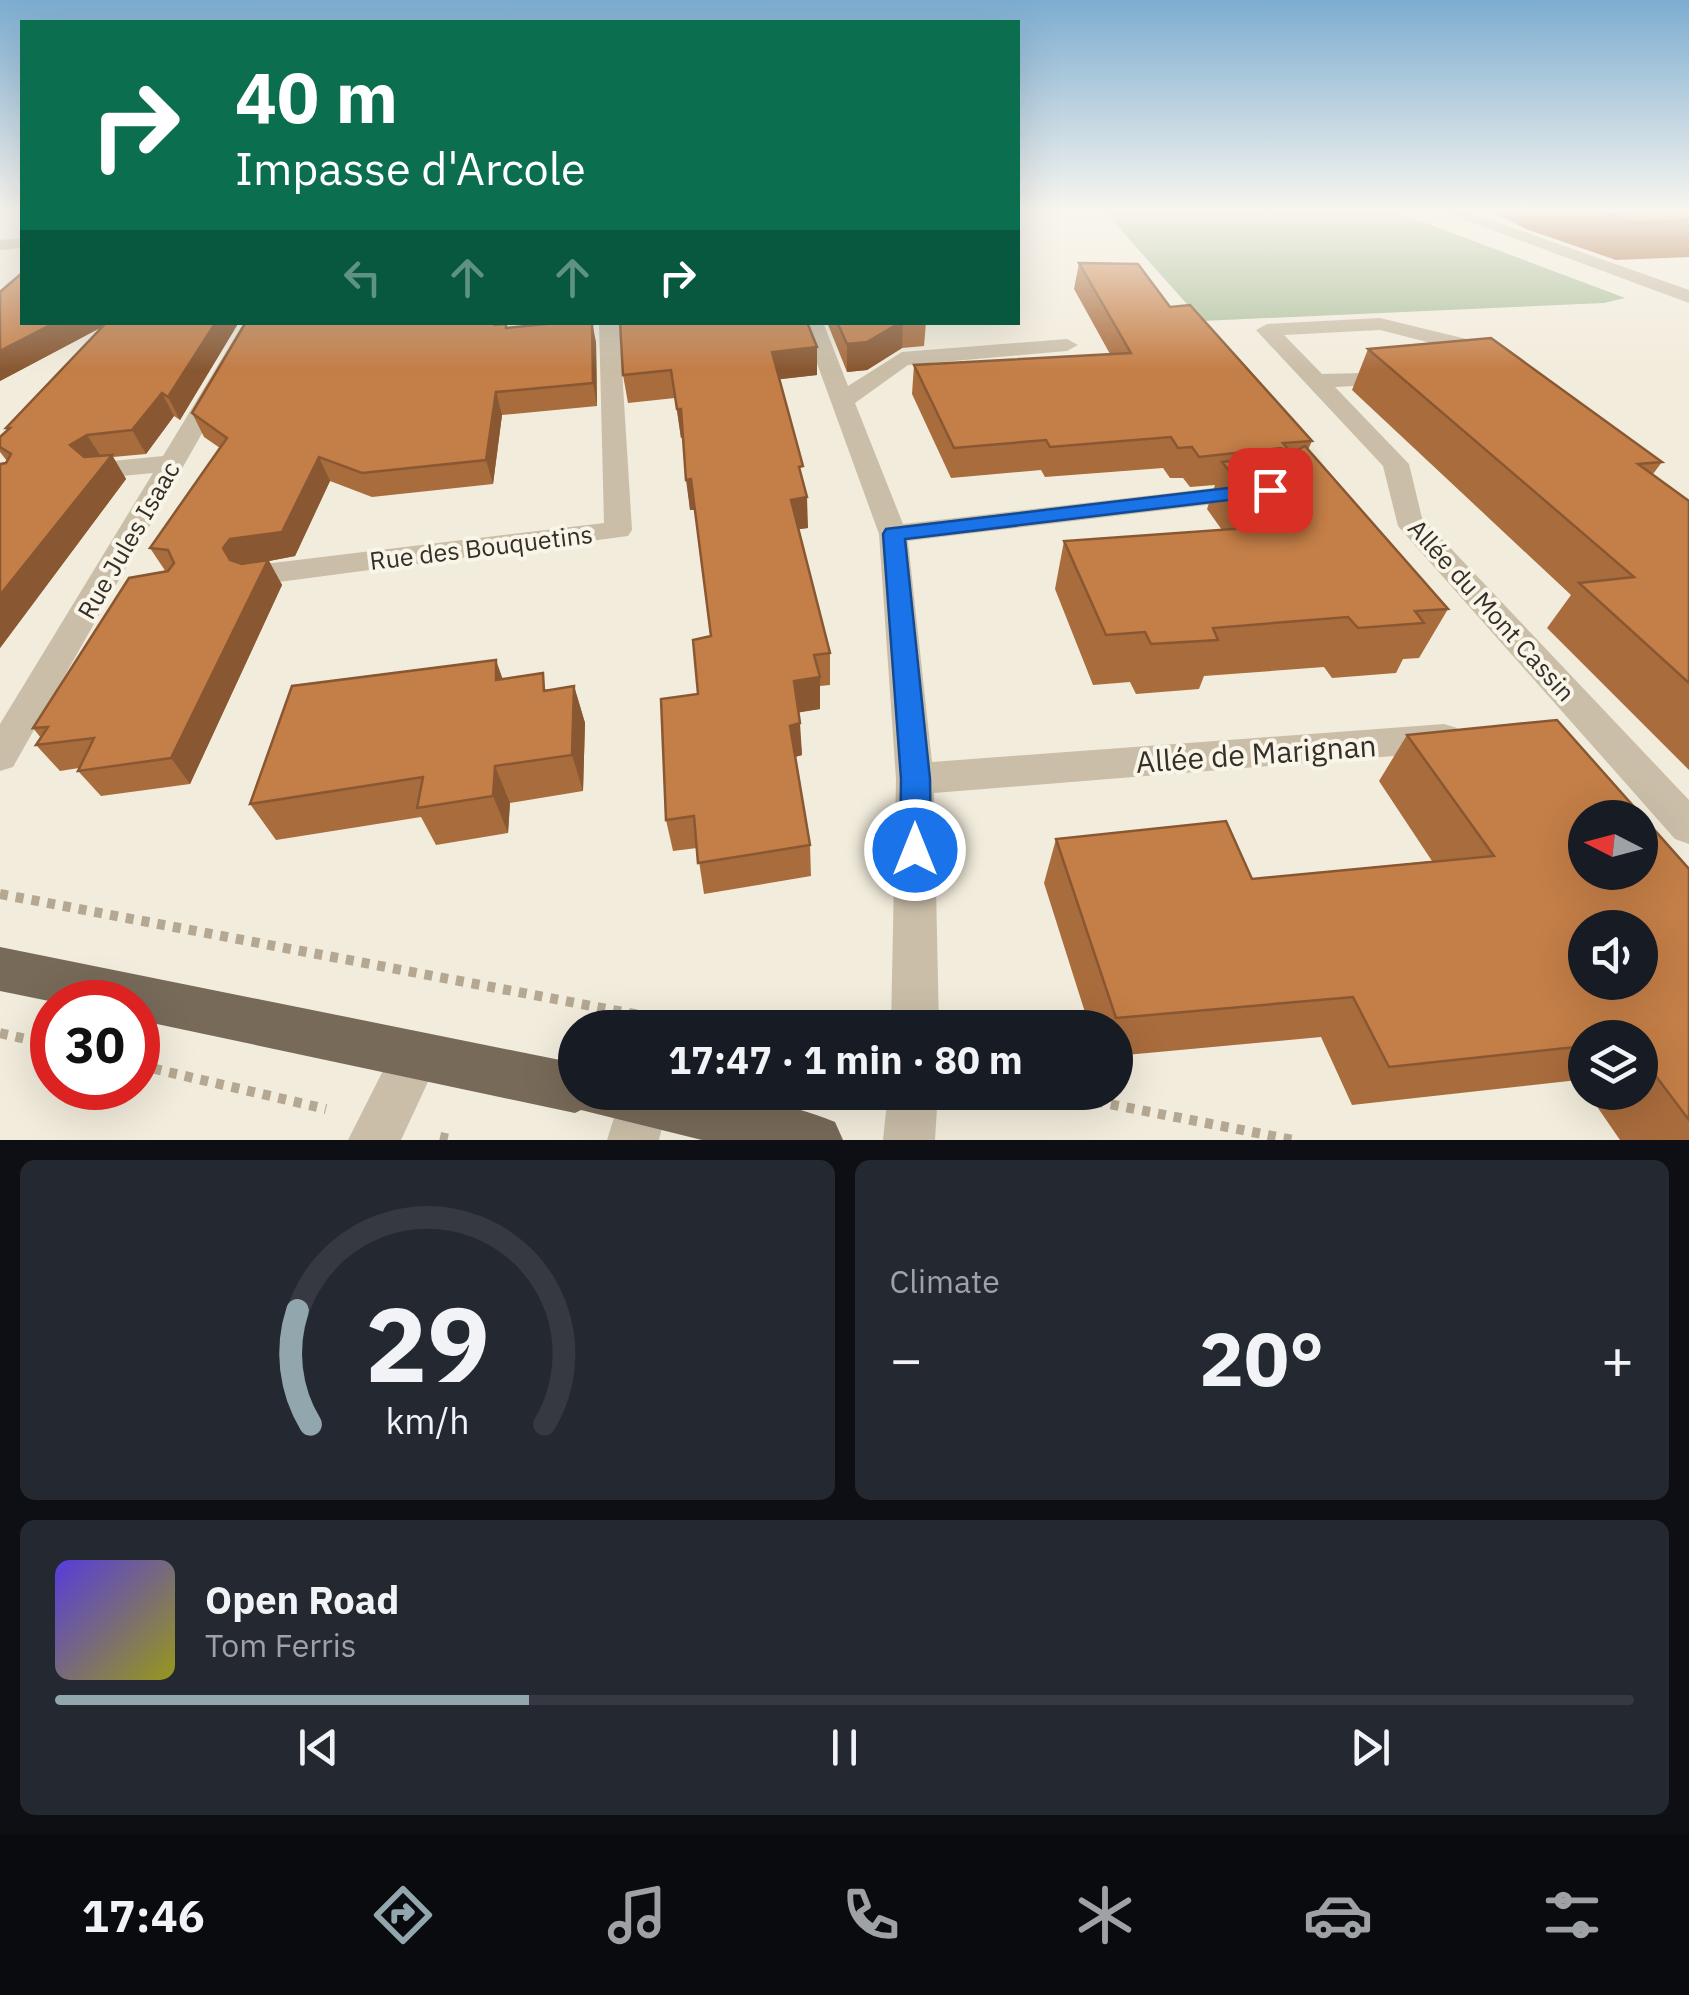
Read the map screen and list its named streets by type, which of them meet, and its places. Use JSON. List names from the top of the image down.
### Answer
{
  "streets": {
    "street": [
      "Rue Jules Isaac",
      "Rue des Bouquetins",
      "Allée du Mont Cassin",
      "Allée de Marignan"
    ]
  },
  "north": "left",
  "page": {
    "turn": ["40 m", "Impasse d'Arcole"],
    "limit": "30",
    "trip": "17:47 · 1 min · 80 m",
    "tile": "Climate",
    "heat": ["−", "20°", "+"],
    "song": ["Open Road", "Tom Ferris"],
    "tabs": "17:46",
    "gauge": ["29", "km/h"]
  }
}
